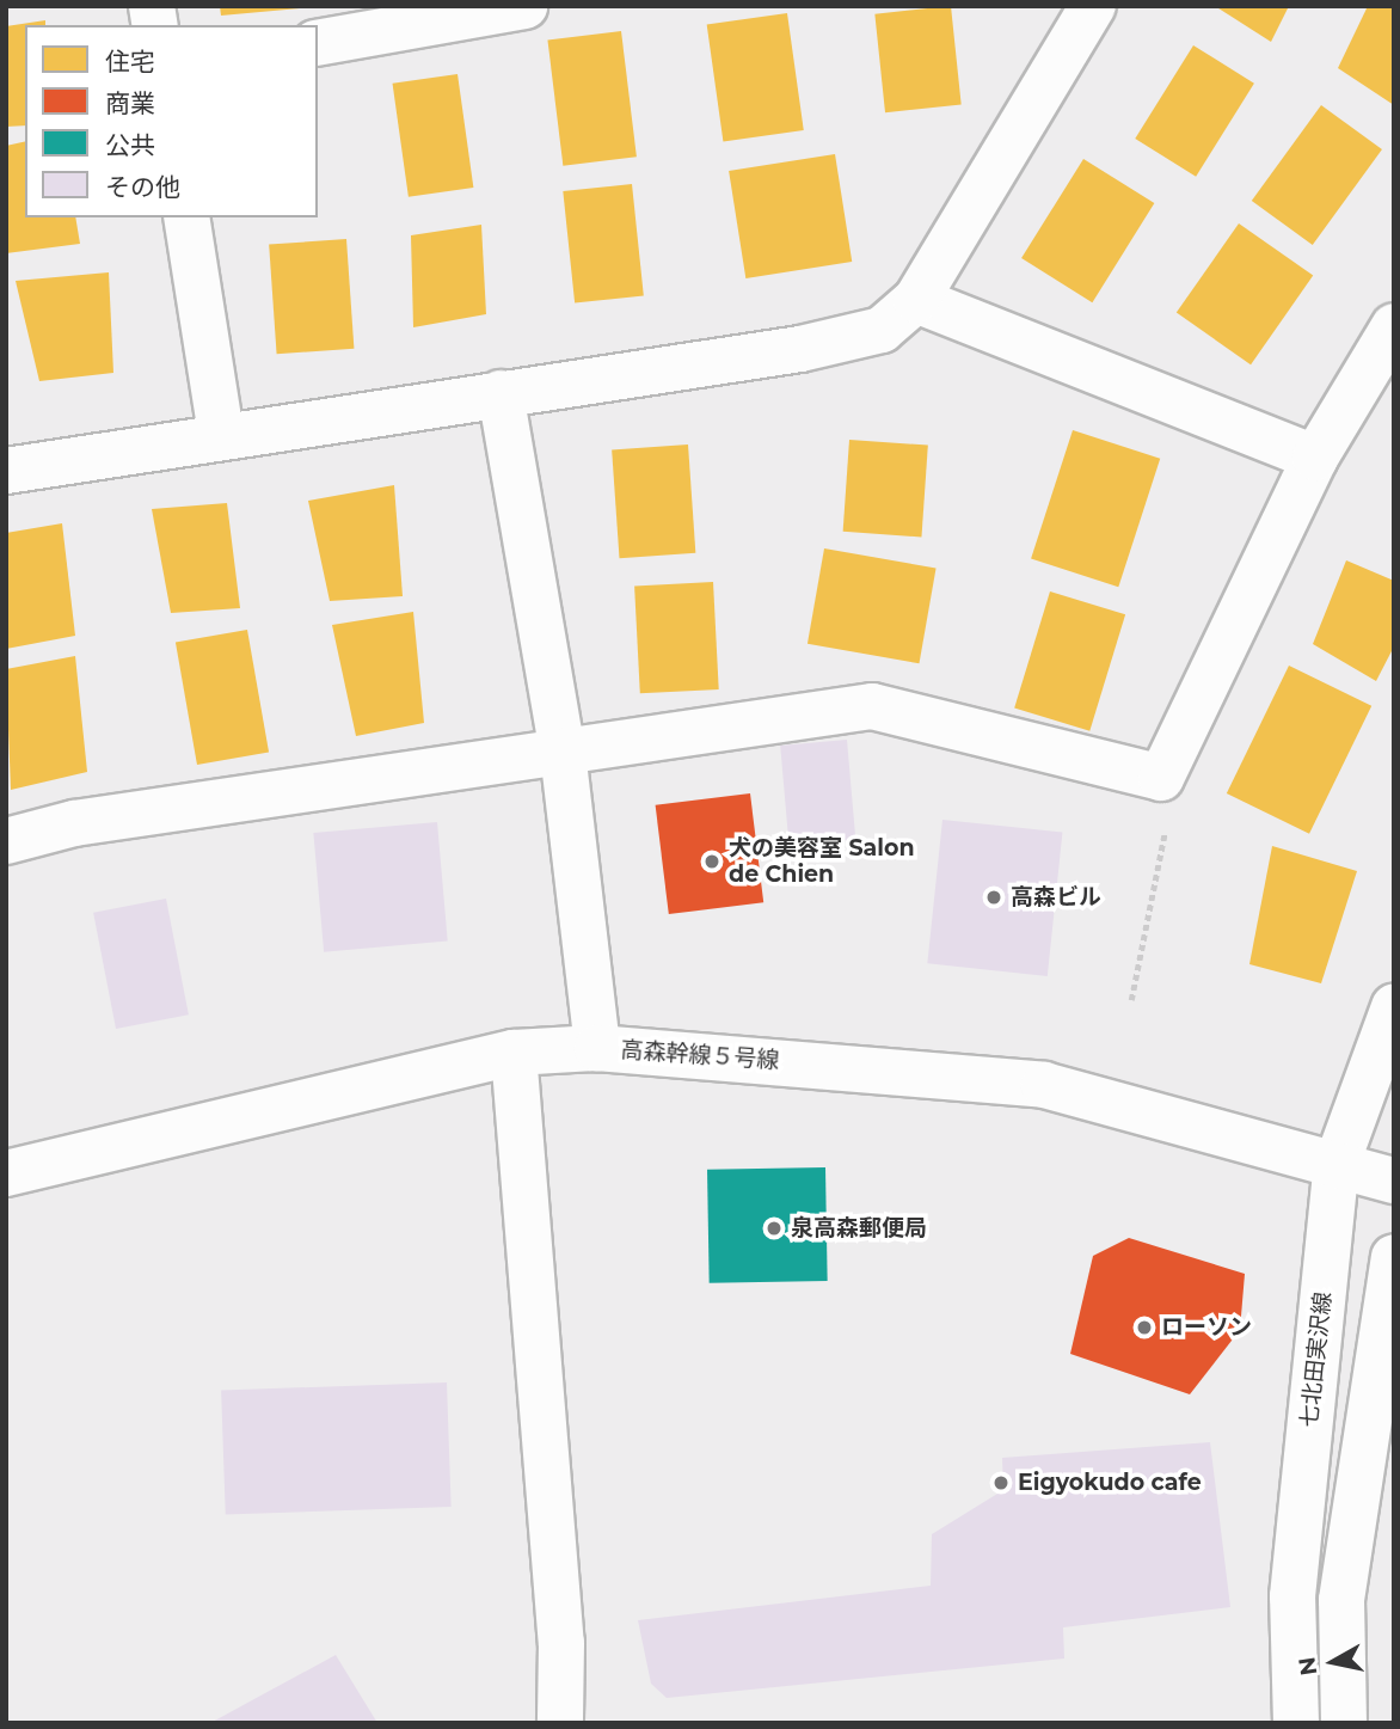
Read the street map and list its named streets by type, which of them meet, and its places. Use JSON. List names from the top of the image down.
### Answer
{
  "streets": {
    "street": ["高森幹線５号線", "七北田実沢線"]
  },
  "crossings": [
    ["高森幹線５号線", "七北田実沢線"]
  ],
  "places": [
    "犬の美容室 Salon de Chien",
    "高森ビル",
    "泉高森郵便局",
    "ローソン",
    "Eigyokudo cafe"
  ],
  "legend": [
    "住宅",
    "商業",
    "公共",
    "その他"
  ],
  "north": "left"
}
